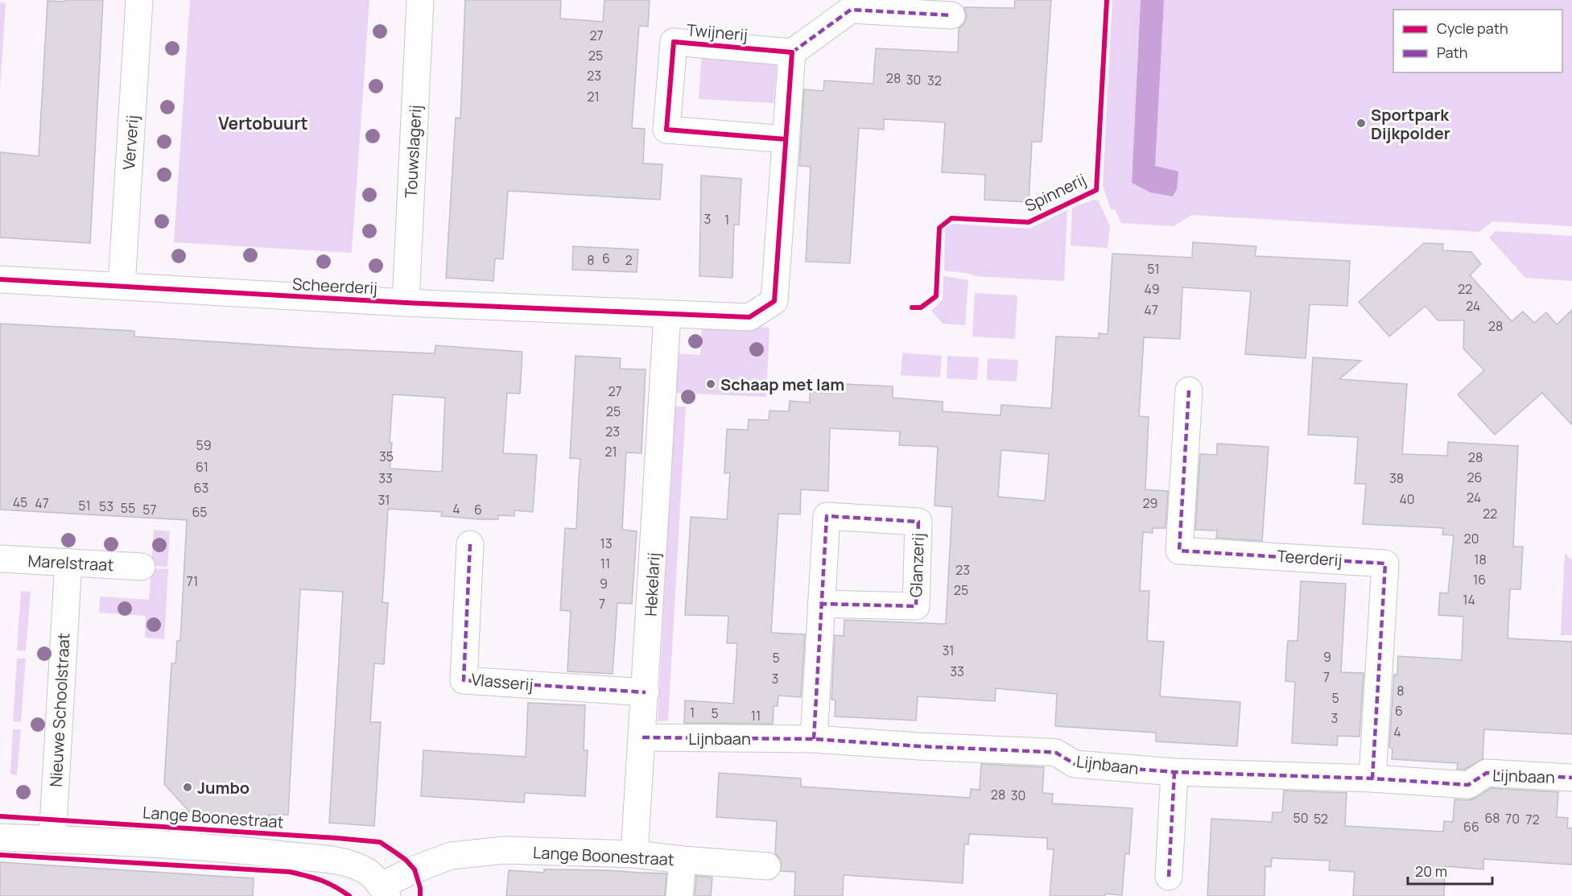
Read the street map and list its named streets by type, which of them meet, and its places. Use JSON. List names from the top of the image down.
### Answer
{
  "streets": {
    "street": [
      "Twijnerij",
      "Ververij",
      "Touwslagerij",
      "Scheerderij",
      "Teerderij",
      "Marelstraat",
      "Glanzerij",
      "Hekelarij",
      "Vlasserij",
      "Nieuwe Schoolstraat",
      "Lijnbaan",
      "Lange Boonestraat"
    ],
    "cycle path": ["Spinnerij"]
  },
  "crossings": [
    ["Ververij", "Scheerderij"],
    ["Touwslagerij", "Scheerderij"],
    ["Scheerderij", "Hekelarij"],
    ["Teerderij", "Lijnbaan"],
    ["Marelstraat", "Nieuwe Schoolstraat"],
    ["Glanzerij", "Lijnbaan"],
    ["Hekelarij", "Vlasserij"],
    ["Hekelarij", "Lijnbaan"],
    ["Hekelarij", "Lange Boonestraat"],
    ["Nieuwe Schoolstraat", "Lange Boonestraat"]
  ],
  "districts": ["Vertobuurt"],
  "places": ["Sportpark Dijkpolder", "Schaap met lam", "Jumbo"],
  "house_numbers": [
    "27",
    "25",
    "23",
    "28",
    "30",
    "32",
    "21",
    "3",
    "1",
    "6",
    "8",
    "2",
    "51",
    "49",
    "22",
    "24",
    "47",
    "28",
    "27",
    "25",
    "23",
    "59",
    "21",
    "35",
    "28",
    "61",
    "26",
    "33",
    "38",
    "63",
    "24",
    "40",
    "31",
    "45",
    "47",
    "29",
    "51",
    "53",
    "55",
    "4",
    "57",
    "6",
    "65",
    "22",
    "20",
    "13",
    "18",
    "11",
    "23",
    "16",
    "71",
    "9",
    "25",
    "14",
    "7",
    "31",
    "9",
    "5",
    "33",
    "7",
    "3",
    "8",
    "5",
    "6",
    "1",
    "5",
    "11",
    "3",
    "4",
    "28",
    "30",
    "50",
    "68",
    "52",
    "70",
    "72",
    "66"
  ],
  "legend": ["Cycle path", "Path"],
  "scale_bar": "20 m"
}
